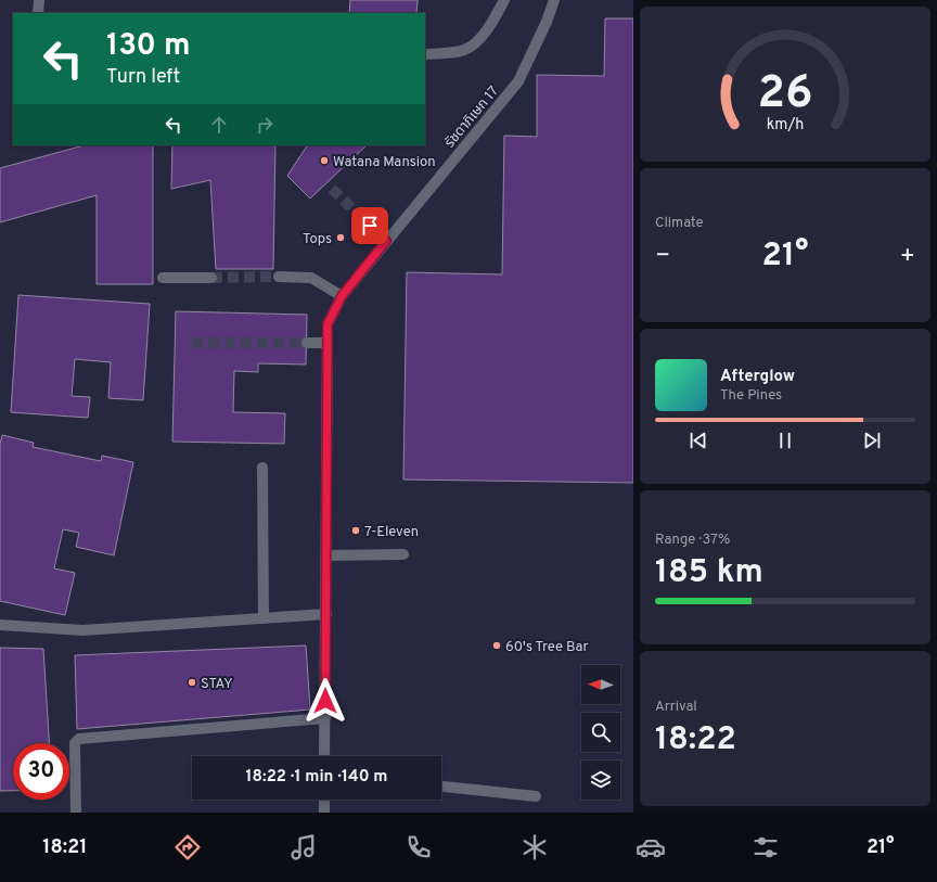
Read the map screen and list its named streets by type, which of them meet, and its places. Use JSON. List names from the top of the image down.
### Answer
{
  "streets": {
    "street": ["รัชดาภิเษก 17"]
  },
  "places": [
    "Watana Mansion",
    "Tops",
    "7-Eleven",
    "60's Tree Bar",
    "STAY"
  ],
  "north": "left",
  "page": {
    "turn": ["130 m", "Turn left"],
    "tile": [
      "Climate",
      ["Range · 37%", "185 km"],
      ["Arrival", "18:22"]
    ],
    "heat": ["−", "21°", "+"],
    "song": ["Afterglow", "The Pines"],
    "limit": "30",
    "trip": "18:22 · 1 min · 140 m",
    "tabs": ["18:21", "21°"],
    "gauge": ["26", "km/h"]
  }
}
